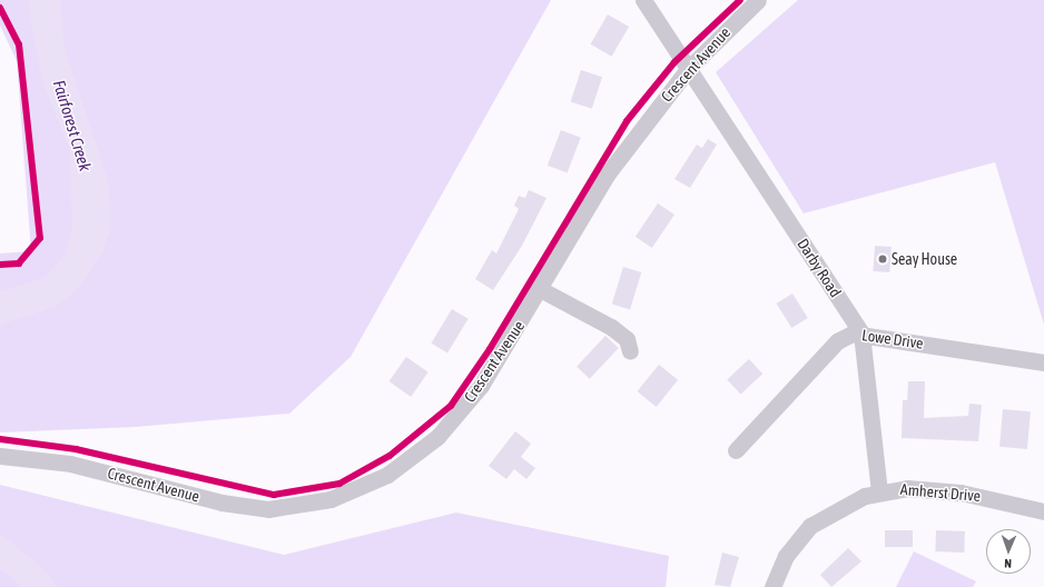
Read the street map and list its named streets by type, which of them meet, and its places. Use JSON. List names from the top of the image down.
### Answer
{
  "streets": {
    "street": [
      "Crescent Avenue",
      "Darby Road",
      "Lowe Drive",
      "Amherst Drive"
    ]
  },
  "crossings": [
    ["Crescent Avenue", "Darby Road"],
    ["Darby Road", "Lowe Drive"],
    ["Darby Road", "Amherst Drive"]
  ],
  "water": ["Fairforest Creek"],
  "places": ["Seay House"],
  "north": "bottom"
}
